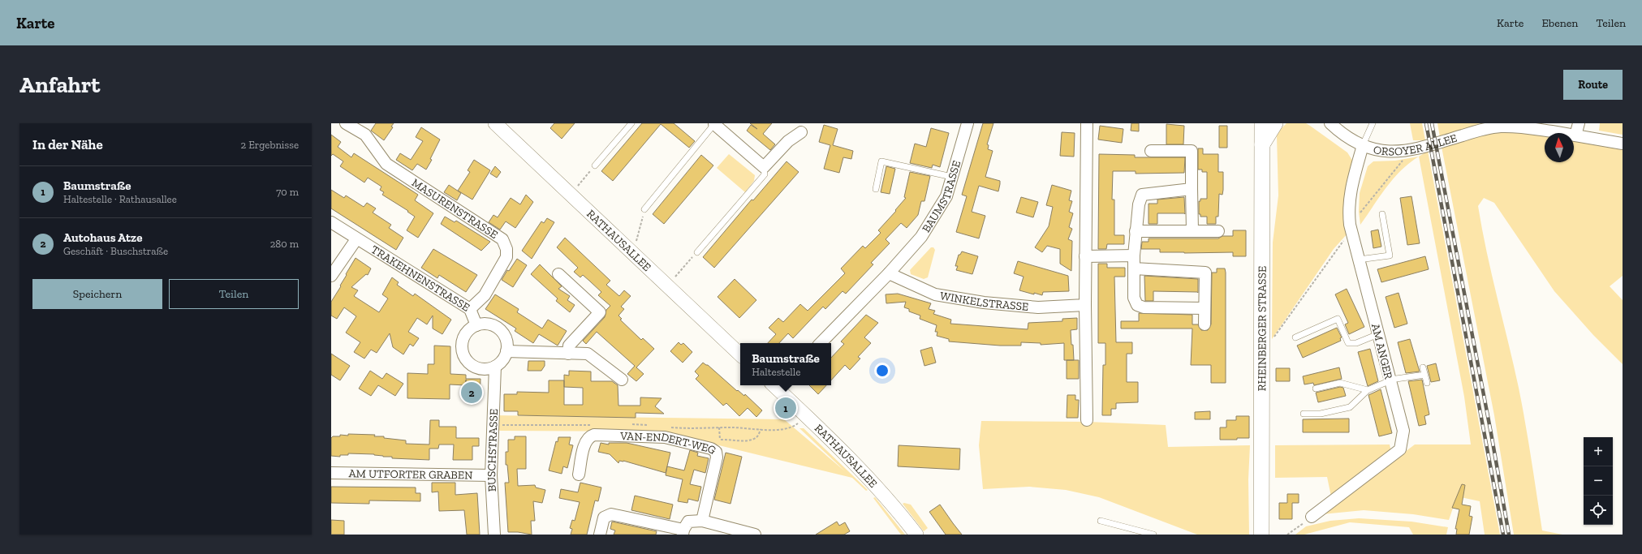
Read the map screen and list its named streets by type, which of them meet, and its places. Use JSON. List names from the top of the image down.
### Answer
{
  "streets": {
    "main road": ["RHEINBERGER STRASSE"],
    "street": [
      "ORSOYER ALLEE",
      "BAUMSTRASSE",
      "MASURENSTRASSE",
      "RATHAUSALLEE",
      "TRAKEHNENSTRASSE",
      "WINKELSTRASSE",
      "AM ANGER",
      "VAN-ENDERT-WEG",
      "BUSCHSTRASSE",
      "AM UTFORTER GRABEN"
    ]
  },
  "crossings": [
    ["ORSOYER ALLEE", "AM ANGER"],
    ["BAUMSTRASSE", "WINKELSTRASSE"],
    ["MASURENSTRASSE", "TRAKEHNENSTRASSE"],
    ["TRAKEHNENSTRASSE", "BUSCHSTRASSE"],
    ["BUSCHSTRASSE", "AM UTFORTER GRABEN"]
  ],
  "north": "top",
  "page": {
    "header": "Karte",
    "nav": ["Karte", "Ebenen", "Teilen"],
    "buttons": [
      "Route",
      ["Speichern", "Teilen"]
    ],
    "title": "Anfahrt",
    "heading": ["In der Nähe", "2 Ergebnisse"],
    "list": [
      {
        "mark": "1",
        "name": "Baumstraße",
        "note": "Haltestelle · Rathausallee",
        "value": "70 m"
      },
      {
        "mark": "2",
        "name": "Autohaus Atze",
        "note": "Geschäft · Buschstraße",
        "value": "280 m"
      }
    ],
    "popup": ["Baumstraße", "Haltestelle"],
    "pins": ["2", "1"],
    "map_buttons": ["+", "−"]
  }
}
